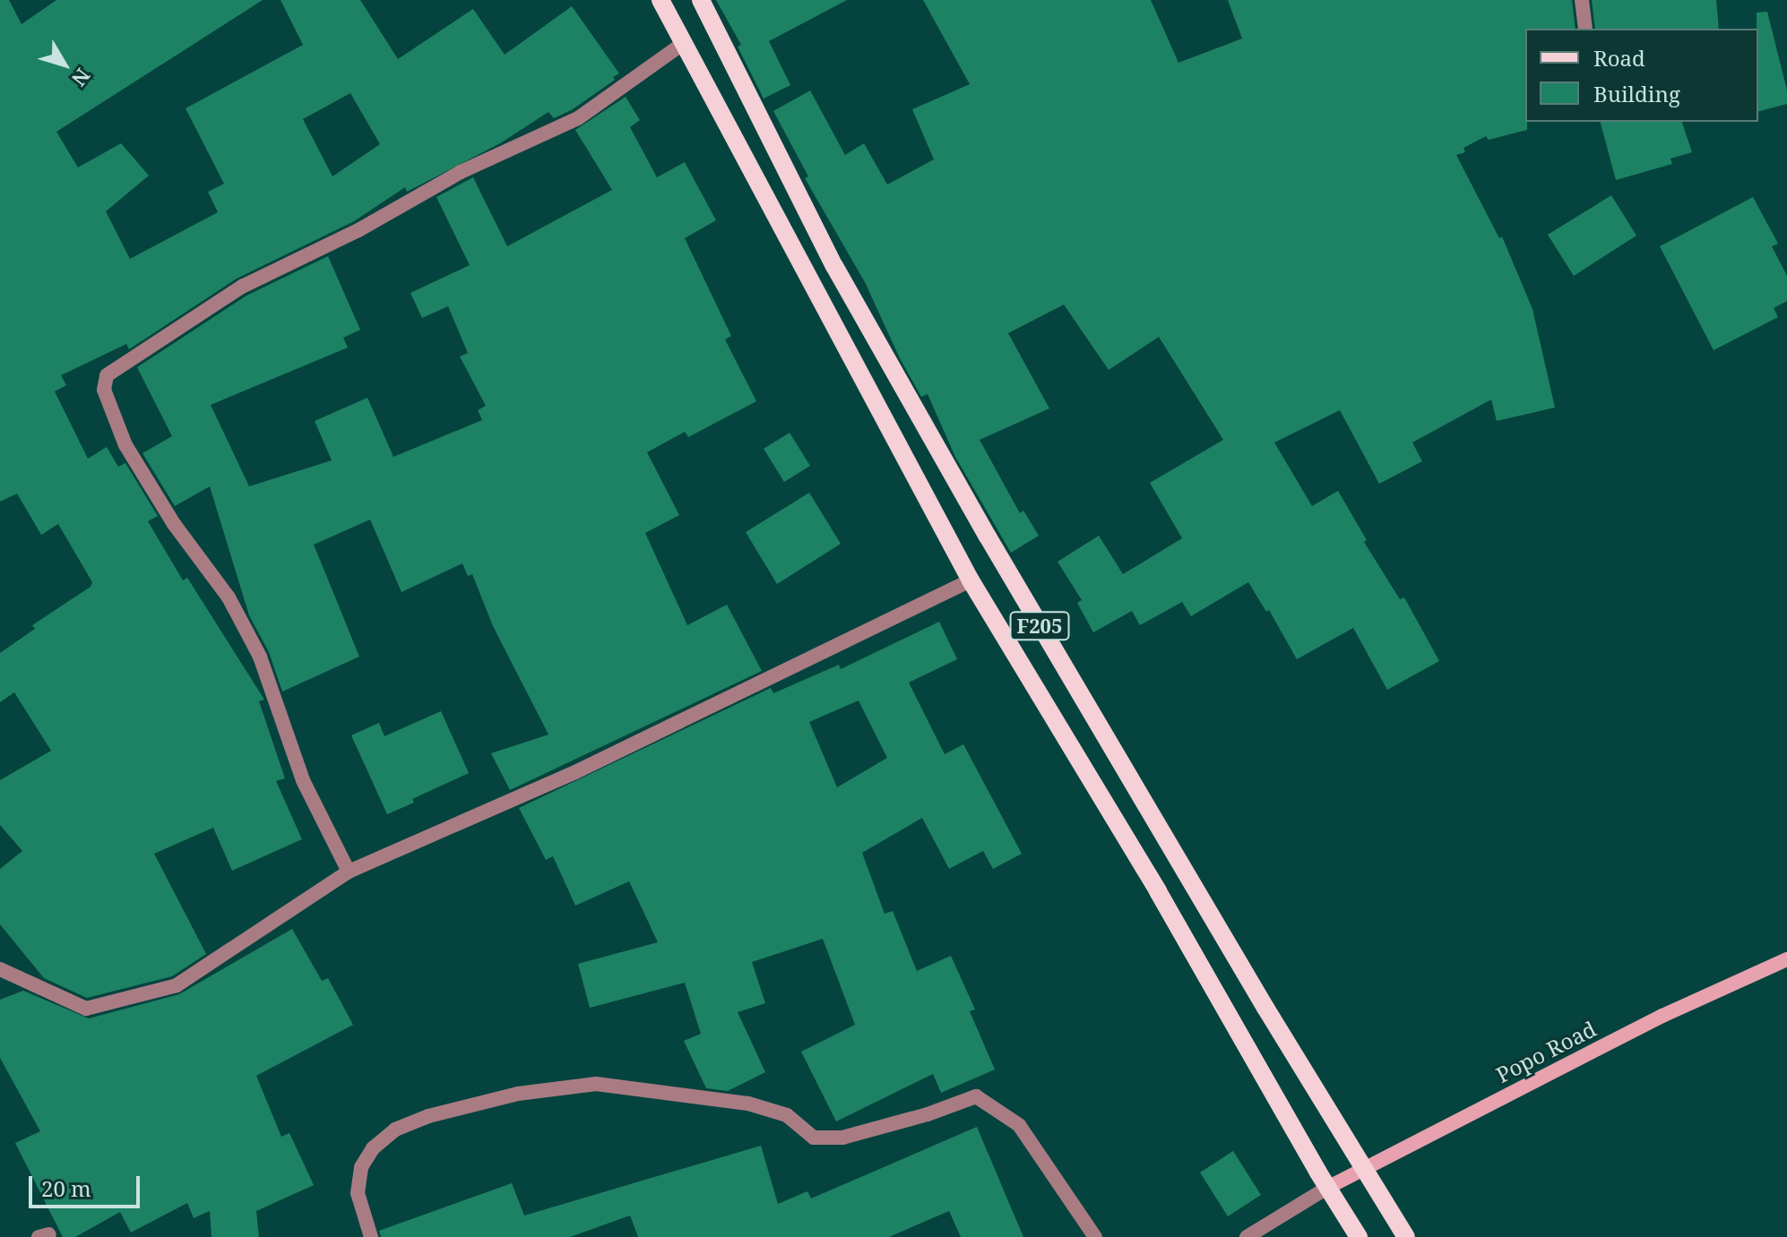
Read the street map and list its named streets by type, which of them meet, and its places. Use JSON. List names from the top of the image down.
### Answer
{
  "streets": {
    "main road": ["F205", "Popo Road"]
  },
  "crossings": [
    ["F205", "Popo Road"]
  ],
  "legend": ["Road", "Building"],
  "scale_bar": "20 m",
  "north": "bottom right"
}
